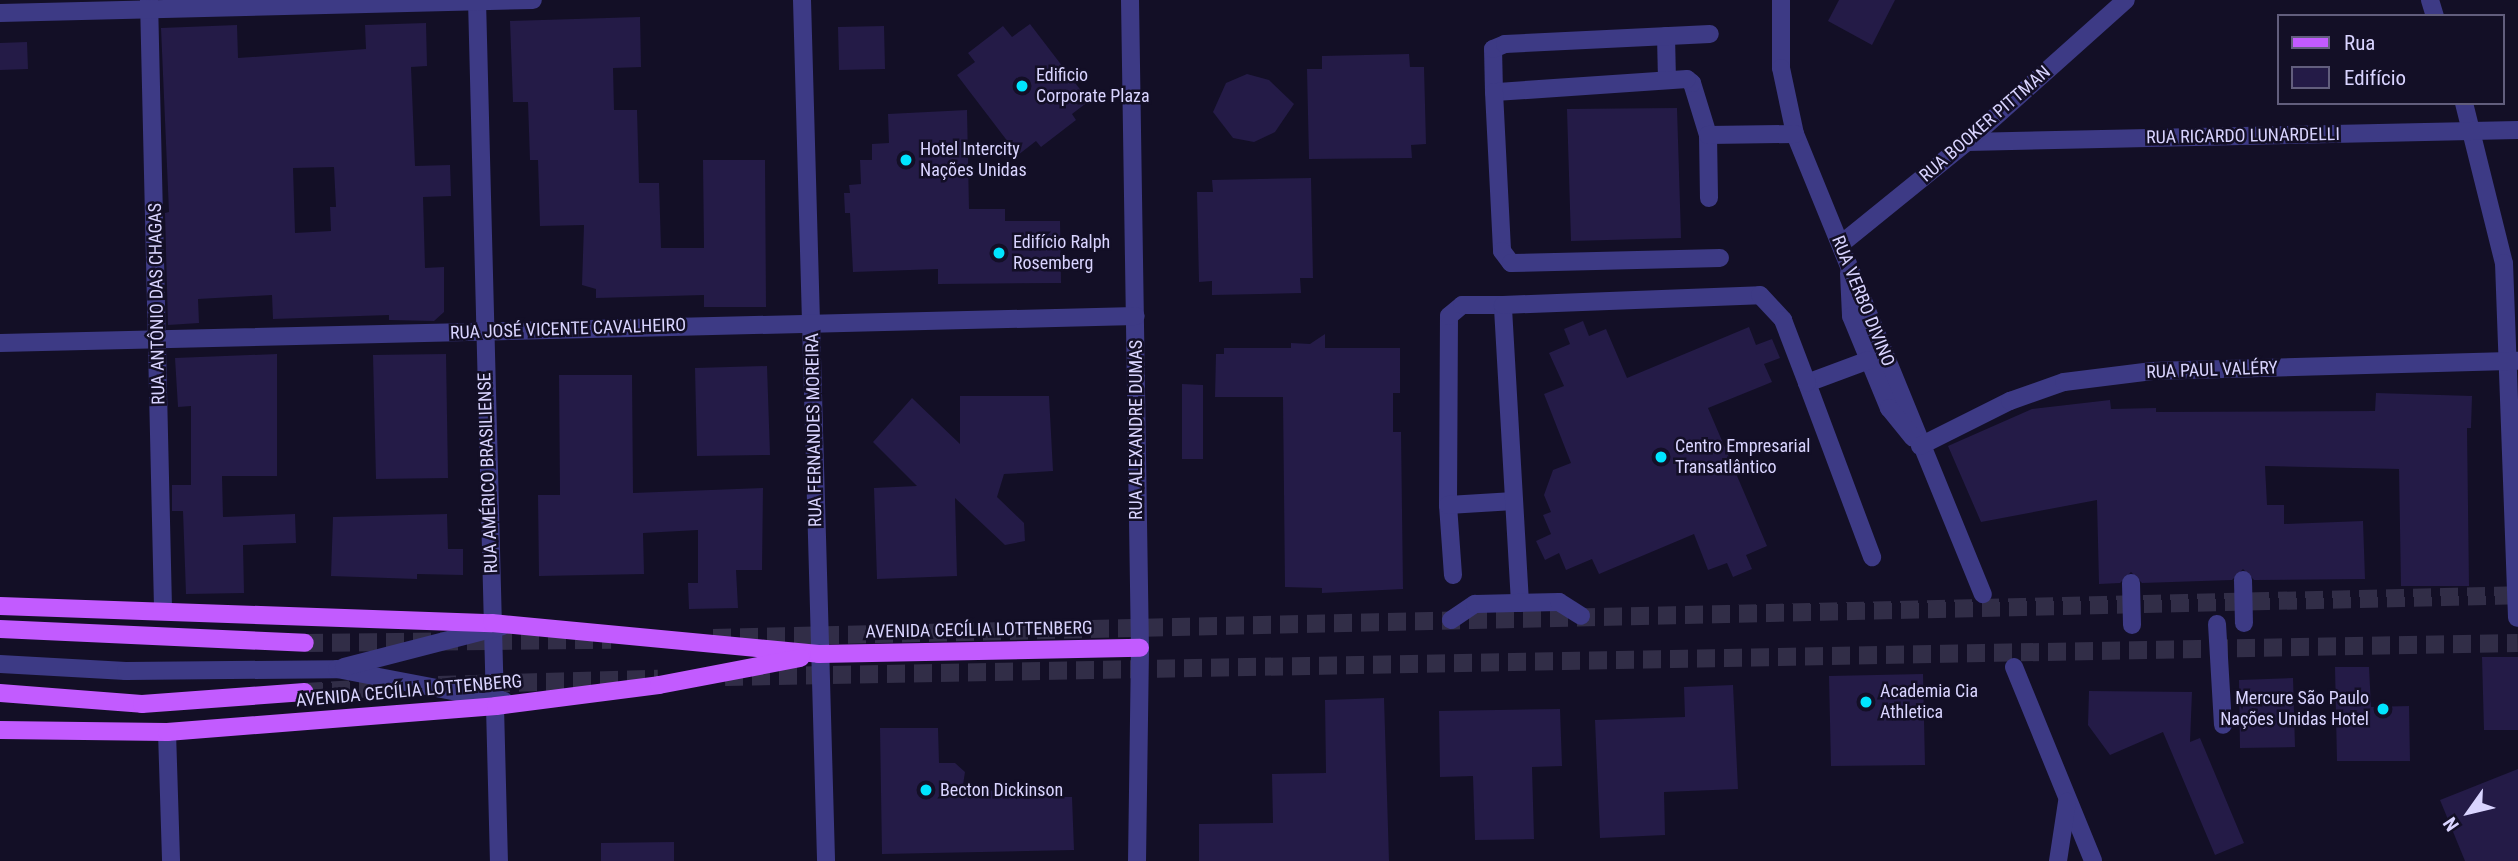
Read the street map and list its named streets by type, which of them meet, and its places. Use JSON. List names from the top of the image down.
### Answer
{
  "streets": {
    "main road": ["AVENIDA CECÍLIA LOTTENBERG"],
    "street": [
      "RUA BOOKER PITTMAN",
      "RUA RICARDO LUNARDELLI",
      "RUA VERBO DIVINO",
      "RUA ANTÔNIO DAS CHAGAS",
      "RUA JOSÉ VICENTE CAVALHEIRO",
      "RUA PAUL VALÉRY",
      "RUA FERNANDES MOREIRA",
      "RUA ALEXANDRE DUMAS",
      "RUA AMÉRICO BRASILIENSE"
    ]
  },
  "crossings": [
    ["RUA BOOKER PITTMAN", "RUA RICARDO LUNARDELLI"],
    ["RUA BOOKER PITTMAN", "RUA VERBO DIVINO"],
    ["RUA VERBO DIVINO", "RUA PAUL VALÉRY"],
    ["RUA ANTÔNIO DAS CHAGAS", "RUA JOSÉ VICENTE CAVALHEIRO"],
    ["RUA ANTÔNIO DAS CHAGAS", "AVENIDA CECÍLIA LOTTENBERG"],
    ["RUA JOSÉ VICENTE CAVALHEIRO", "RUA FERNANDES MOREIRA"],
    ["RUA JOSÉ VICENTE CAVALHEIRO", "RUA ALEXANDRE DUMAS"],
    ["RUA JOSÉ VICENTE CAVALHEIRO", "RUA AMÉRICO BRASILIENSE"],
    ["RUA FERNANDES MOREIRA", "AVENIDA CECÍLIA LOTTENBERG"],
    ["RUA ALEXANDRE DUMAS", "AVENIDA CECÍLIA LOTTENBERG"],
    ["RUA AMÉRICO BRASILIENSE", "AVENIDA CECÍLIA LOTTENBERG"]
  ],
  "places": [
    "Edificio Corporate Plaza",
    "Hotel Intercity Nações Unidas",
    "Edifício Ralph Rosemberg",
    "Centro Empresarial Transatlântico",
    "Academia Cia Athletica",
    "Mercure São Paulo Nações Unidas Hotel",
    "Becton Dickinson"
  ],
  "legend": ["Rua", "Edifício"],
  "north": "bottom left"
}
